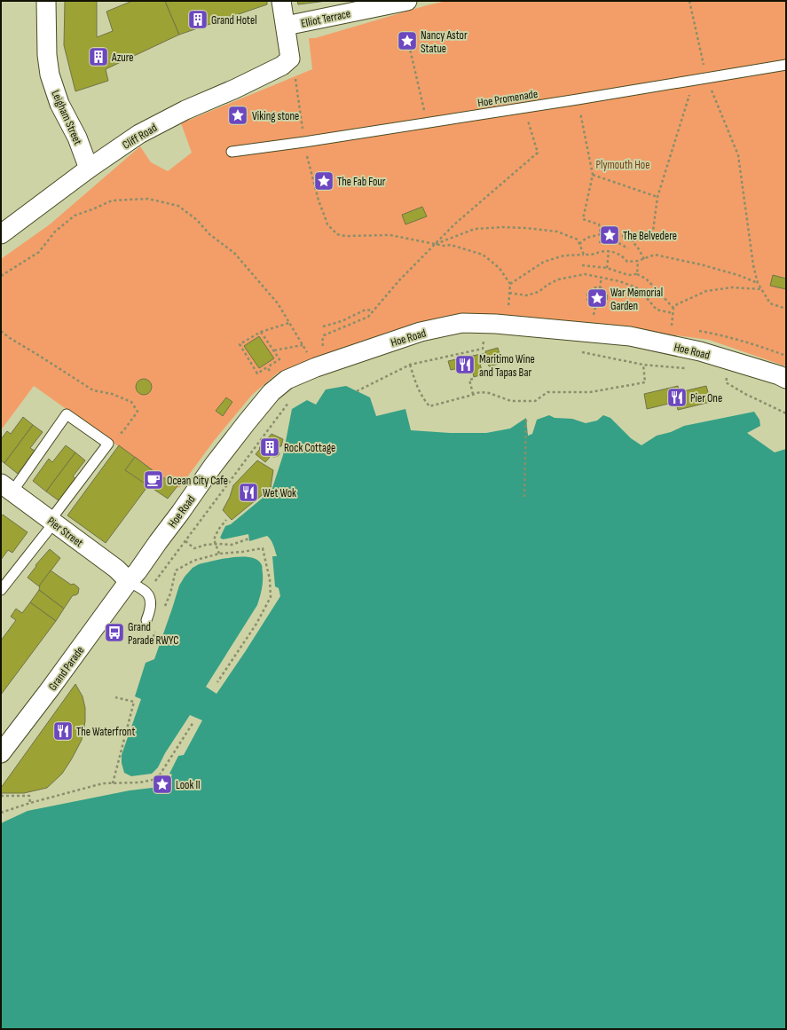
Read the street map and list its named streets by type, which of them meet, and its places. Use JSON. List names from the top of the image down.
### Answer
{
  "streets": {
    "street": [
      "Elliot Terrace",
      "Leigham Street",
      "Cliff Road",
      "Hoe Road",
      "Pier Street",
      "Grand Parade"
    ],
    "lane": ["Hoe Promenade"]
  },
  "crossings": [
    ["Leigham Street", "Cliff Road"],
    ["Hoe Road", "Pier Street"],
    ["Hoe Road", "Grand Parade"],
    ["Pier Street", "Grand Parade"]
  ],
  "parks": ["Plymouth Hoe"],
  "places": {
    "building": ["Grand Hotel", "Azure", "Rock Cottage"],
    "place": [
      "Nancy Astor Statue",
      "Viking stone",
      "The Fab Four",
      "The Belvedere",
      "War Memorial Garden",
      "Look II"
    ],
    "restaurant": [
      "Maritimo Wine and Tapas Bar",
      "Pier One",
      "Wet Wok",
      "The Waterfront"
    ],
    "cafe": ["Ocean City Cafe"],
    "bus stop": ["Grand Parade RWYC"]
  }
}
